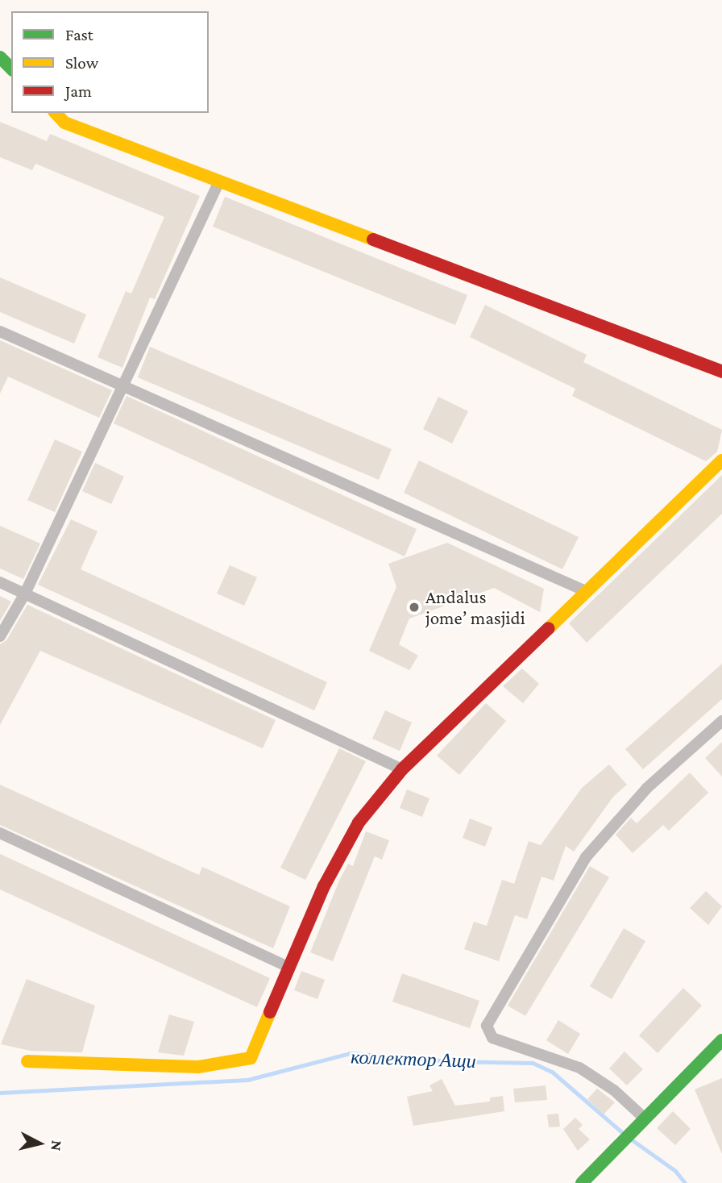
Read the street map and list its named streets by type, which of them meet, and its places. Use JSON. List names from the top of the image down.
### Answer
{
  "water": ["коллектор Ащи"],
  "places": ["Andalus jome’ masjidi"],
  "legend": ["Fast", "Slow", "Jam"],
  "north": "right"
}
